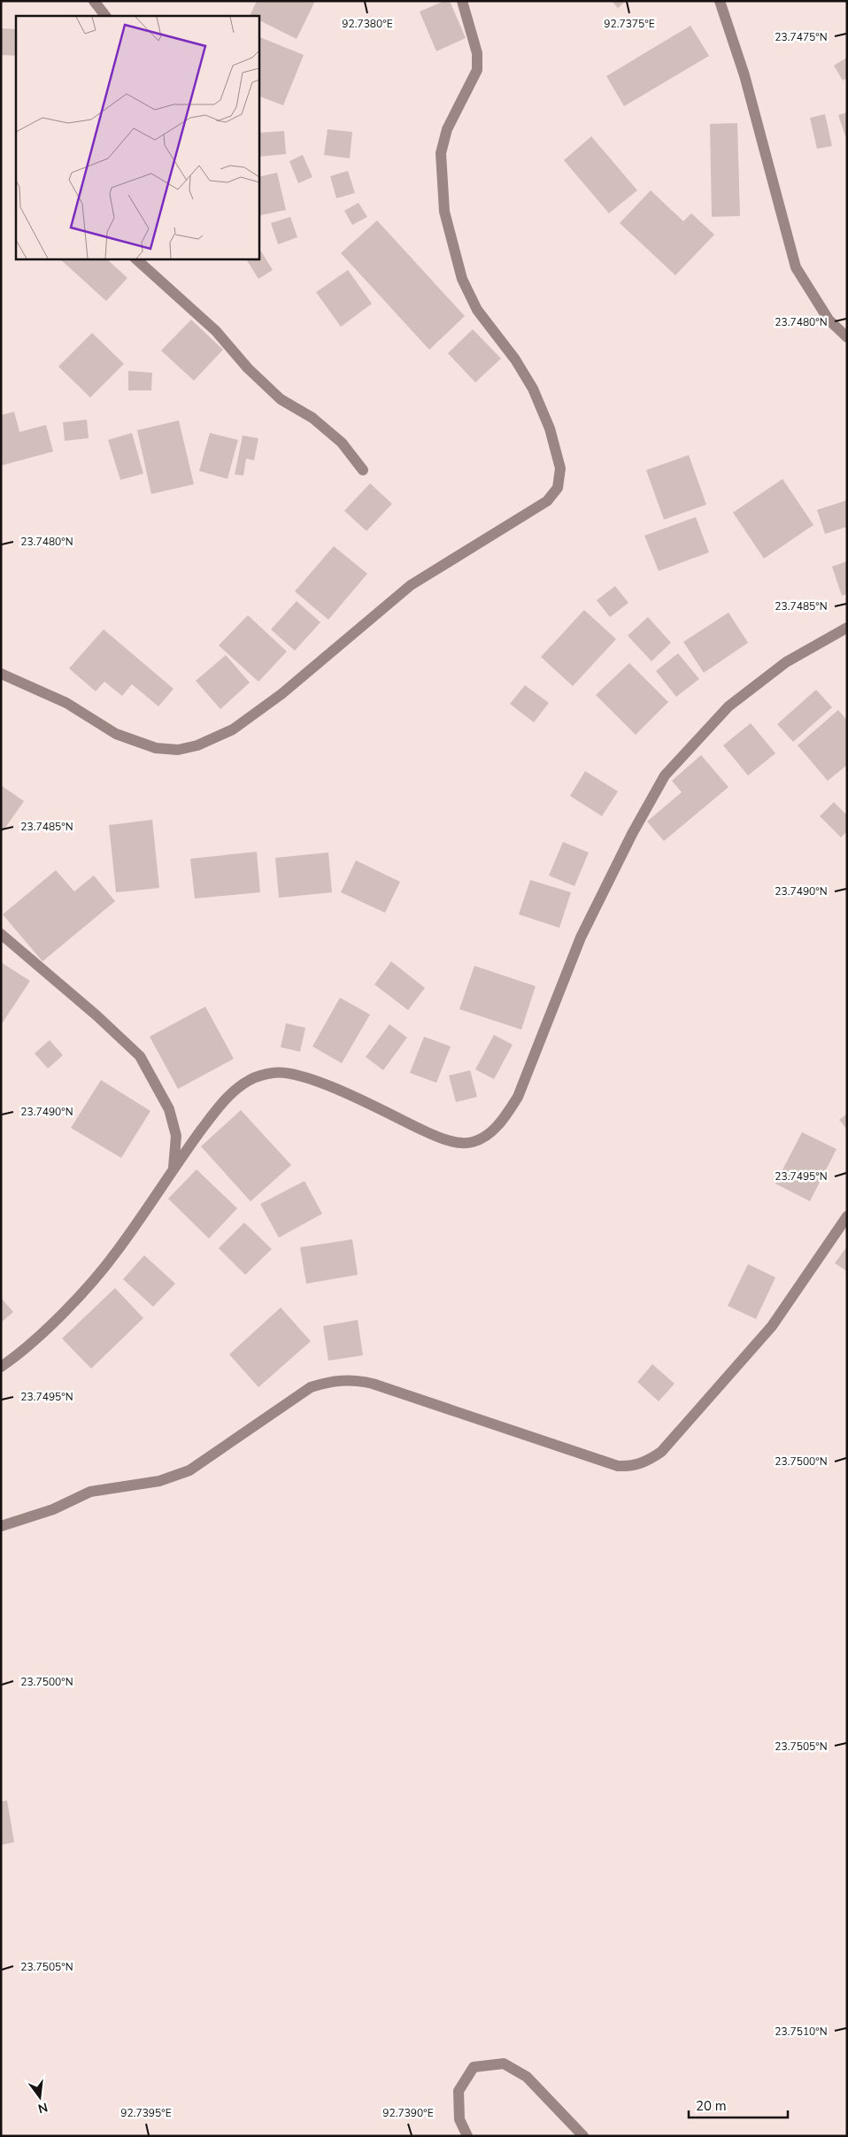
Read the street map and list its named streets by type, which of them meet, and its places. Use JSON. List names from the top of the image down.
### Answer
{
  "scale_bar": "20 m",
  "north": "bottom",
  "coordinates": [
    "92.7380°E",
    "92.7375°E",
    "23.7475°N",
    "23.7480°N",
    "23.7485°N",
    "23.7490°N",
    "23.7495°N",
    "23.7500°N",
    "23.7505°N",
    "23.7510°N",
    "92.7395°E",
    "92.7390°E"
  ]
}
